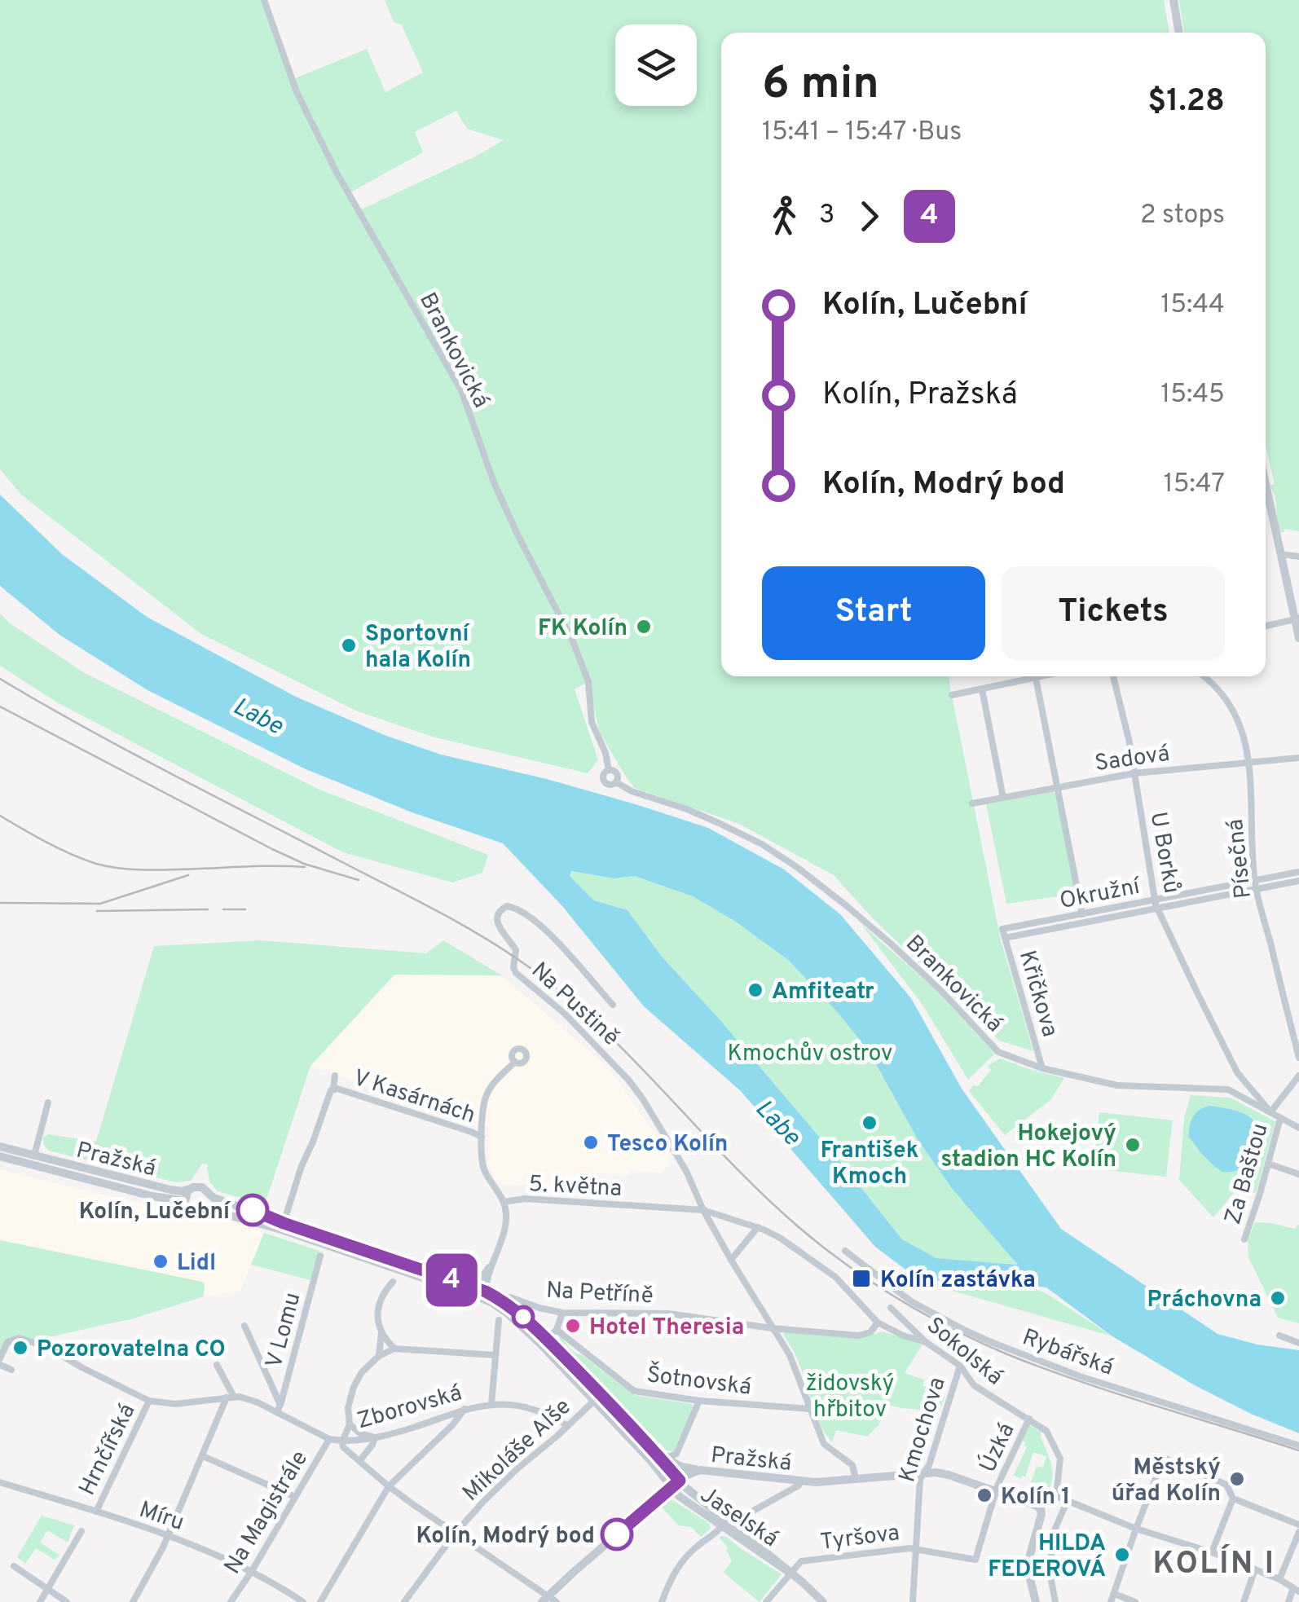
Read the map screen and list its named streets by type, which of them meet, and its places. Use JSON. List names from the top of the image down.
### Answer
{
  "streets": {
    "street": [
      "Brankovická",
      "Sadová",
      "U Borků",
      "Písečná",
      "Okružní",
      "Křičkova",
      "Na Pustině",
      "V Kasárnách",
      "Pražská",
      "Za Baštou",
      "5. května",
      "Na Petříně",
      "V Lomu",
      "Sokolská",
      "Rybářská",
      "Šotnovská",
      "Zborovská",
      "Kmochova",
      "Úzká",
      "Hrnčířská",
      "Mikoláše Alše",
      "Na Magistrále",
      "Míru",
      "Jaselská",
      "Tyršova"
    ]
  },
  "crossings": [
    ["Brankovická", "U Borků"],
    ["Brankovická", "Křičkova"],
    ["Brankovická", "Za Baštou"],
    ["Sadová", "U Borků"],
    ["Sadová", "Písečná"],
    ["U Borků", "Okružní"],
    ["Písečná", "Okružní"],
    ["Okružní", "Křičkova"],
    ["Na Pustině", "5. května"],
    ["V Kasárnách", "Pražská"],
    ["V Kasárnách", "5. května"],
    ["Pražská", "5. května"],
    ["Pražská", "Kmochova"],
    ["Pražská", "Úzká"],
    ["Pražská", "Jaselská"],
    ["5. května", "Na Petříně"],
    ["V Lomu", "Zborovská"],
    ["Sokolská", "Kmochova"],
    ["Sokolská", "Úzká"],
    ["Zborovská", "Hrnčířská"],
    ["Zborovská", "Mikoláše Alše"],
    ["Zborovská", "Na Magistrále"],
    ["Kmochova", "Tyršova"],
    ["Úzká", "Tyršova"],
    ["Hrnčířská", "Míru"],
    ["Na Magistrále", "Míru"],
    ["Jaselská", "Tyršova"]
  ],
  "districts": ["KOLÍN I"],
  "water": ["Labe"],
  "parks": ["Kmochův ostrov", "židovský hřbitov"],
  "places": {
    "other": [
      "FK Kolín",
      "Sportovní hala Kolín",
      "Amfiteatr",
      "František Kmoch",
      "Tesco Kolín",
      "Hokejový stadion HC Kolín",
      "Kolín, Lučební",
      "Lidl",
      "Práchovna",
      "Hotel Theresia",
      "Pozorovatelna CO",
      "Městský úřad Kolín",
      "Kolín 1",
      "Kolín, Modrý bod",
      "HILDA FEDEROVÁ"
    ],
    "transit": ["Kolín zastávka"]
  },
  "lines": ["bus line 4"],
  "page": {
    "on_map": "4",
    "heading": ["6 min", "15:41 – 15:47 · Bus", "$1.28"],
    "legs": ["3", "4", "2 stops"],
    "list": [
      {
        "name": "Kolín, Lučební",
        "value": "15:44"
      },
      {
        "name": "Kolín, Pražská",
        "value": "15:45"
      },
      {
        "name": "Kolín, Modrý bod",
        "value": "15:47"
      }
    ],
    "buttons": ["Start", "Tickets"]
  }
}
